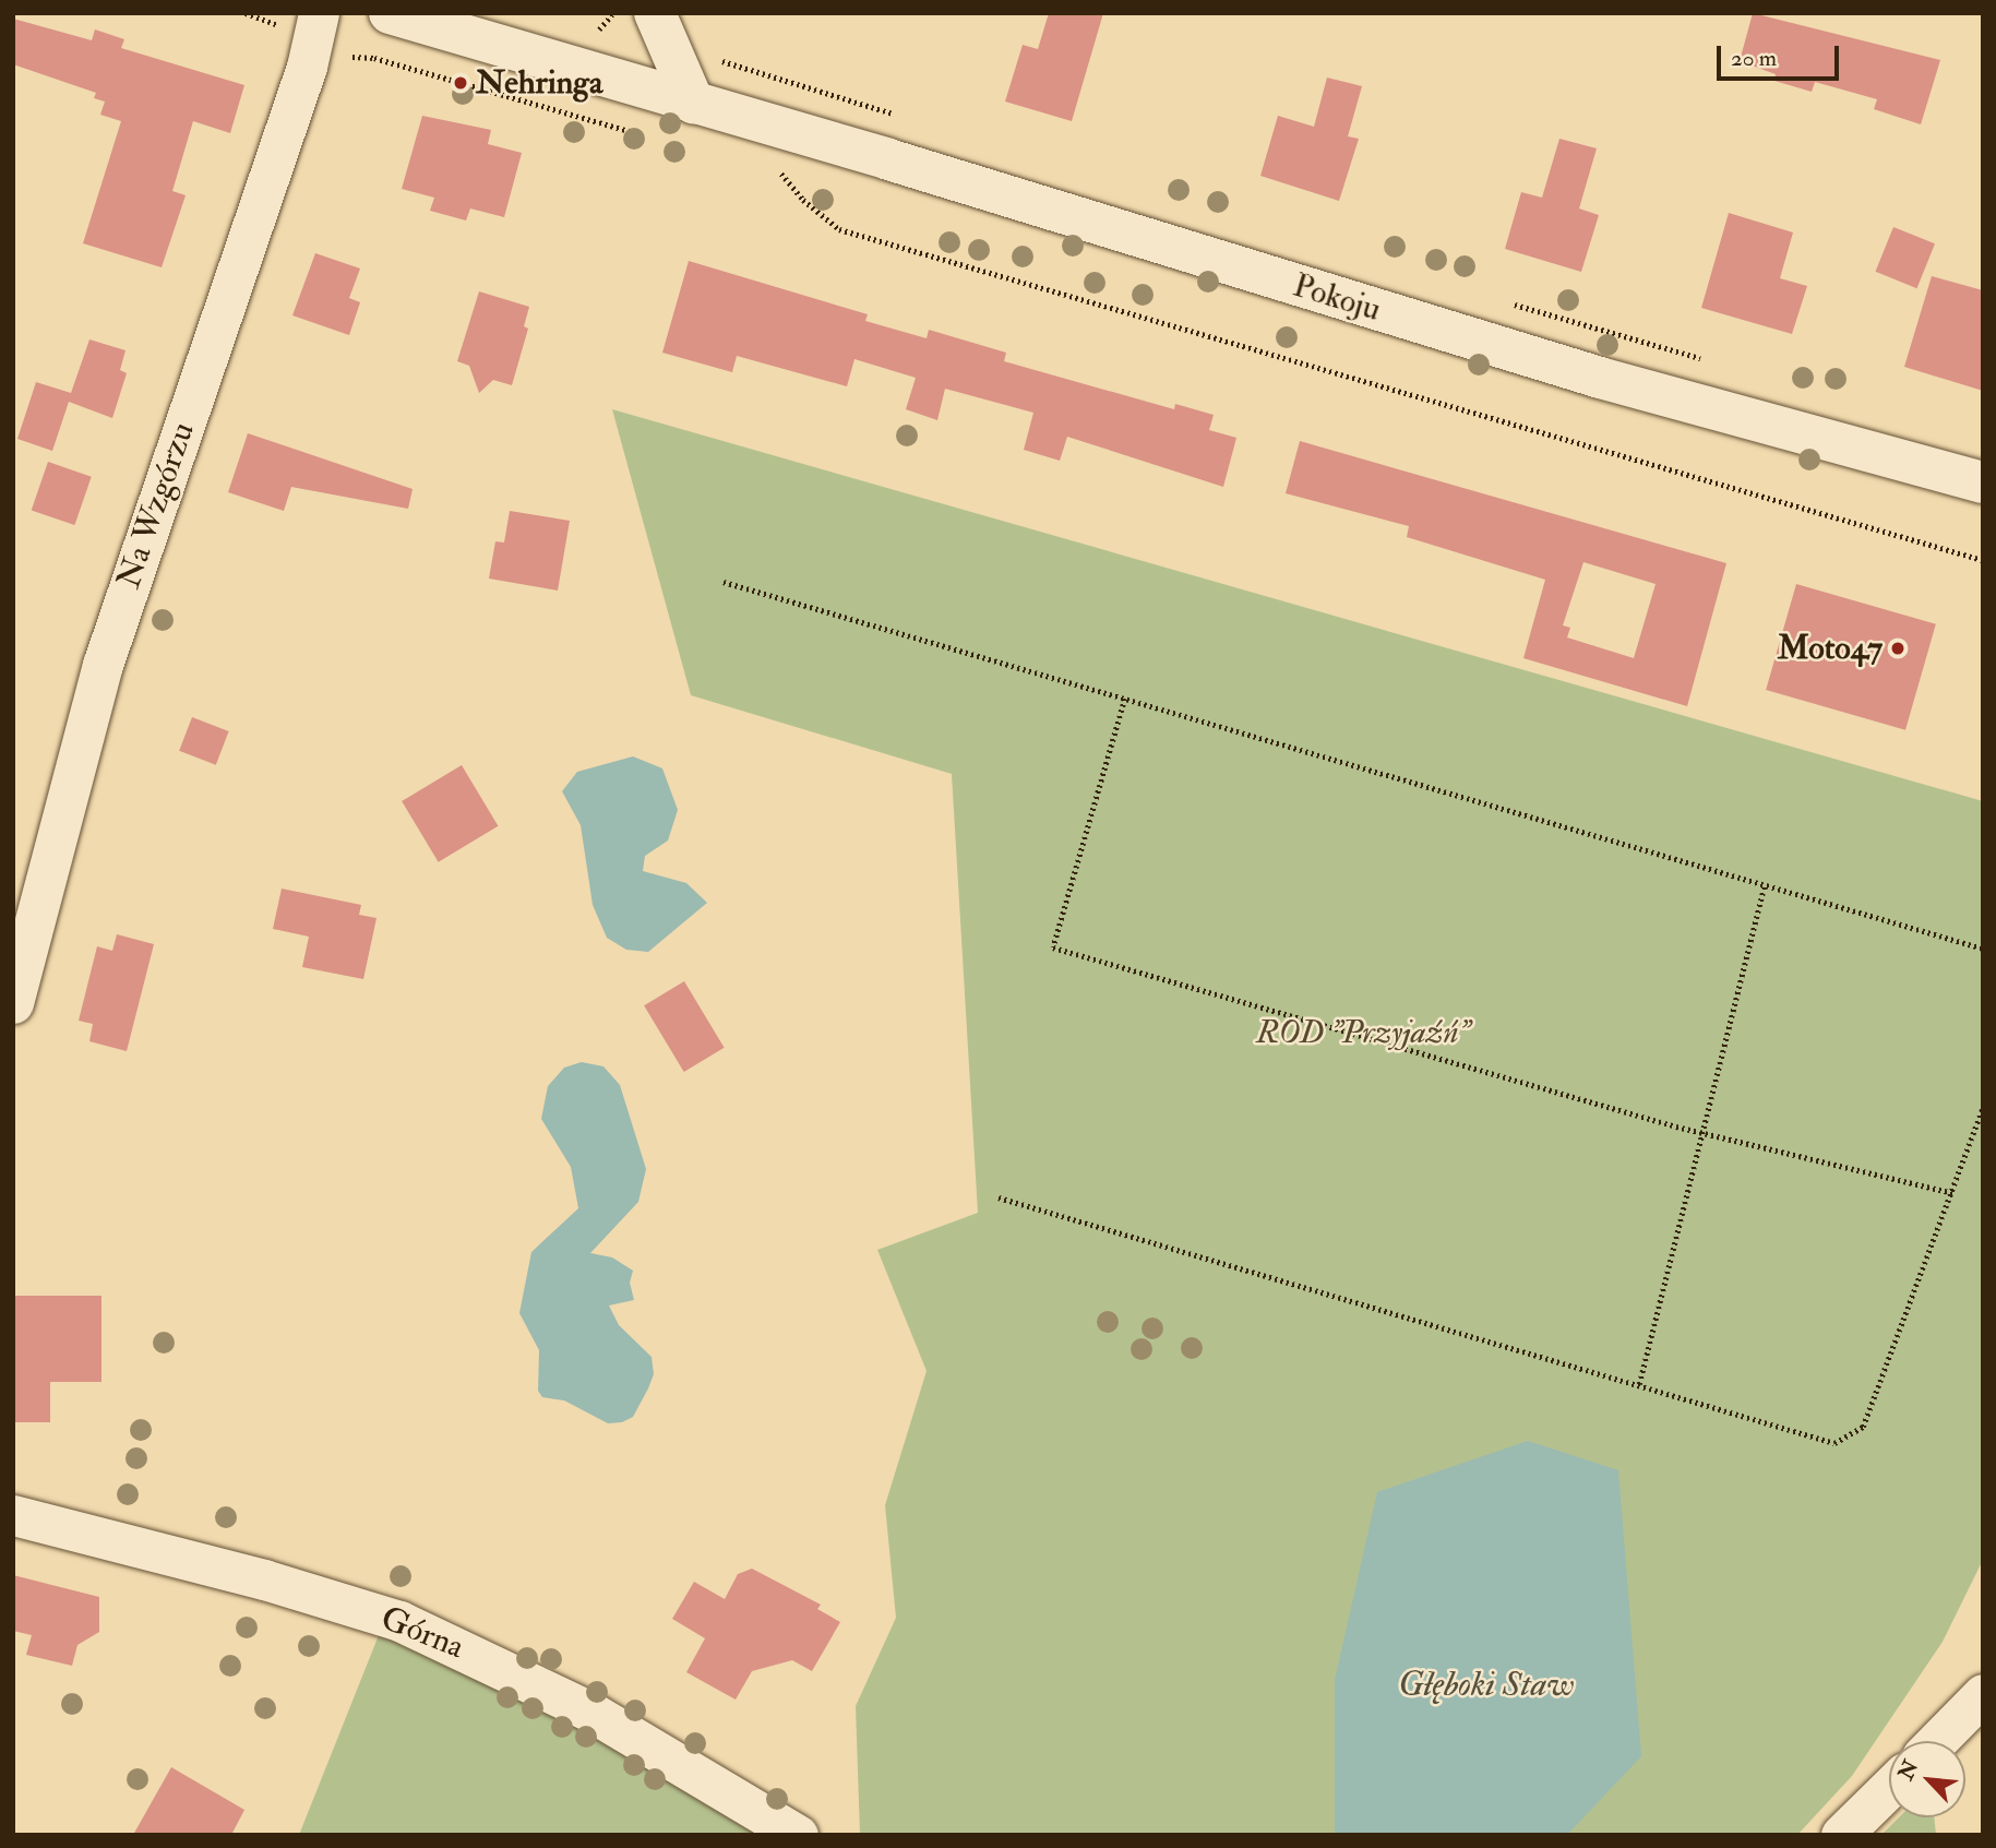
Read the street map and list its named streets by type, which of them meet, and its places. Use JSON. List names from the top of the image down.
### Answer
{
  "streets": {
    "street": ["Pokoju", "Na Wzgórzu", "Górna"]
  },
  "water": ["Głęboki Staw"],
  "parks": ["ROD \"Przyjaźń\""],
  "places": ["Nehringa", "Moto47"],
  "scale_bar": "20 m",
  "north": "top left"
}
